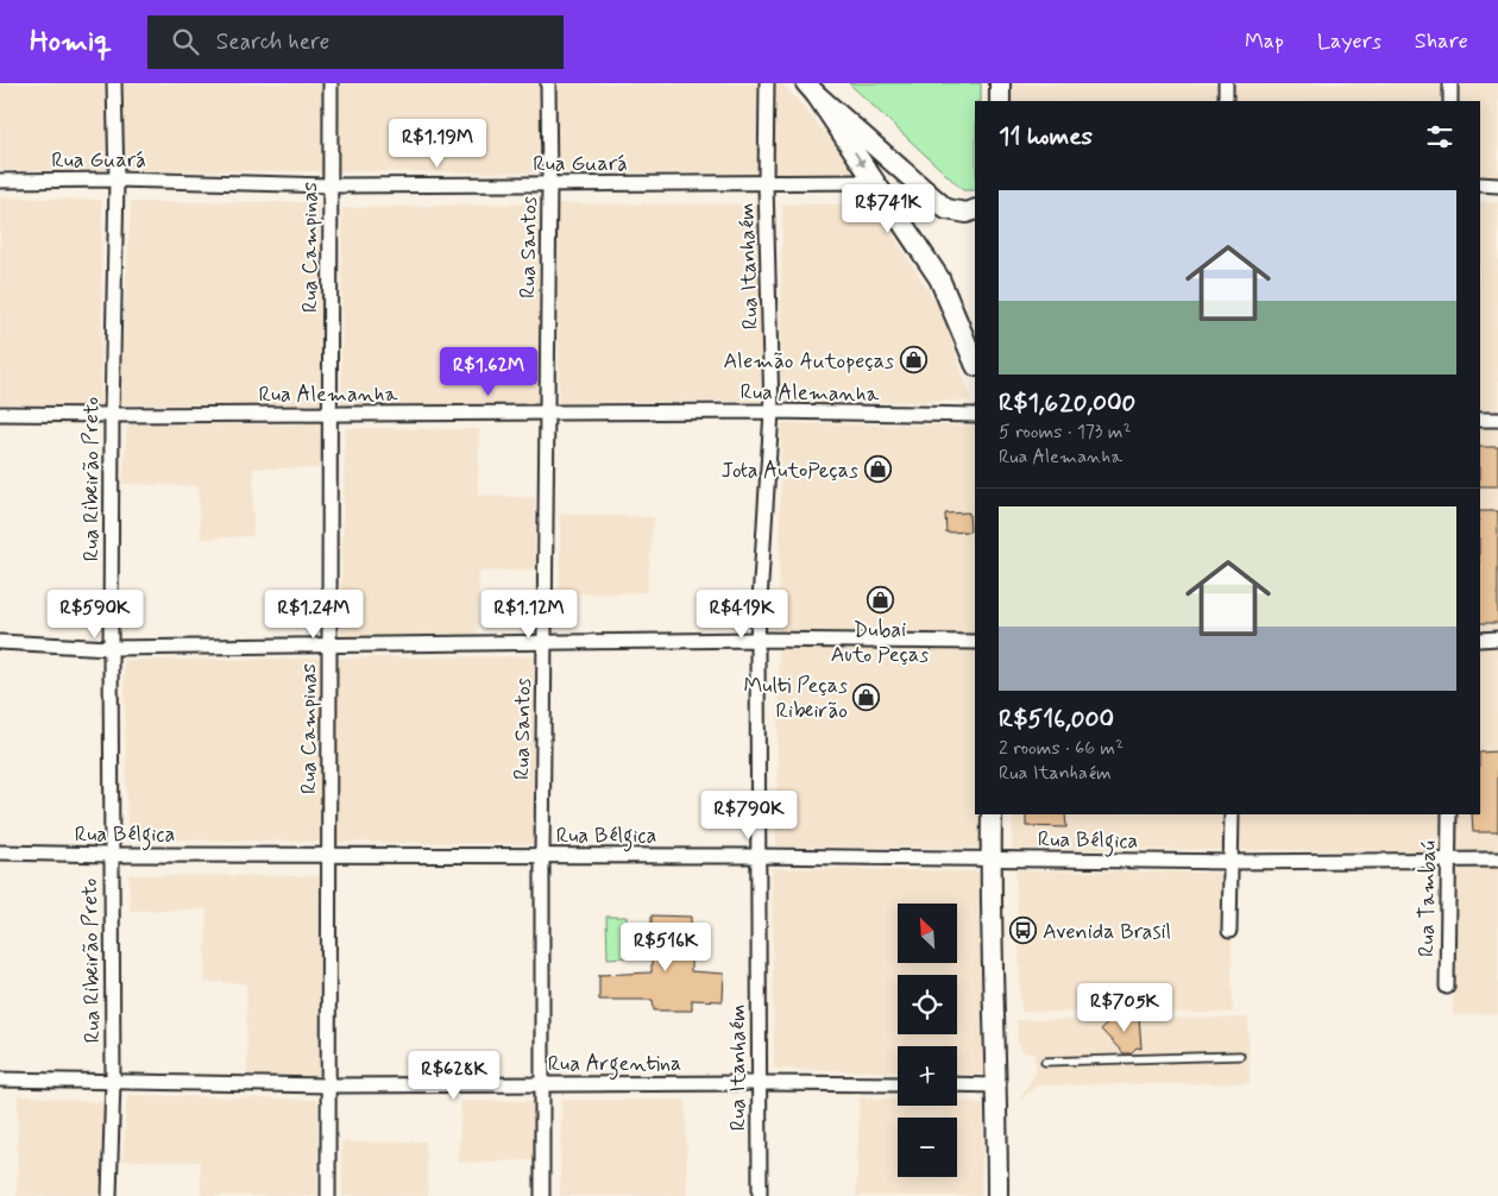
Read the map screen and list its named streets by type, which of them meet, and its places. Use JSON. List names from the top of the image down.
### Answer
{
  "streets": {
    "street": [
      "Rua Guará",
      "Rua Campinas",
      "Rua Santos",
      "Rua Itanhaém",
      "Rua Alemanha",
      "Rua Ribeirão Preto",
      "Rua Bélgica",
      "Rua Tambaú",
      "Rua Argentina"
    ]
  },
  "crossings": [
    ["Rua Guará", "Rua Campinas"],
    ["Rua Guará", "Rua Santos"],
    ["Rua Guará", "Rua Itanhaém"],
    ["Rua Guará", "Rua Ribeirão Preto"],
    ["Rua Campinas", "Rua Alemanha"],
    ["Rua Campinas", "Rua Bélgica"],
    ["Rua Campinas", "Rua Argentina"],
    ["Rua Santos", "Rua Alemanha"],
    ["Rua Santos", "Rua Bélgica"],
    ["Rua Santos", "Rua Argentina"],
    ["Rua Itanhaém", "Rua Alemanha"],
    ["Rua Itanhaém", "Rua Bélgica"],
    ["Rua Itanhaém", "Rua Argentina"],
    ["Rua Alemanha", "Rua Ribeirão Preto"],
    ["Rua Ribeirão Preto", "Rua Bélgica"],
    ["Rua Ribeirão Preto", "Rua Argentina"],
    ["Rua Bélgica", "Rua Tambaú"]
  ],
  "places": {
    "shop": [
      "Alemão Autopeças",
      "Jota AutoPeças",
      "Dubai Auto Peças",
      "Multi Peças Ribeirão"
    ],
    "bus stop": ["Avenida Brasil"]
  },
  "north": "top left",
  "page": {
    "header": "Homiq",
    "search": "Search here",
    "nav": ["Map", "Layers", "Share"],
    "heading": "11 homes",
    "price": [
      "R$1.19M",
      "R$741K",
      "R$1.62M",
      "R$590K",
      "R$1.24M",
      "R$1.12M",
      "R$419K",
      "R$790K",
      "R$516K",
      "R$705K",
      "R$628K"
    ],
    "list": [
      {
        "name": "R$1,620,000",
        "note": "5 rooms · 173 m² · Rua Alemanha"
      },
      {
        "name": "R$516,000",
        "note": "2 rooms · 66 m² · Rua Itanhaém"
      }
    ],
    "map_buttons": ["+", "−"]
  }
}
